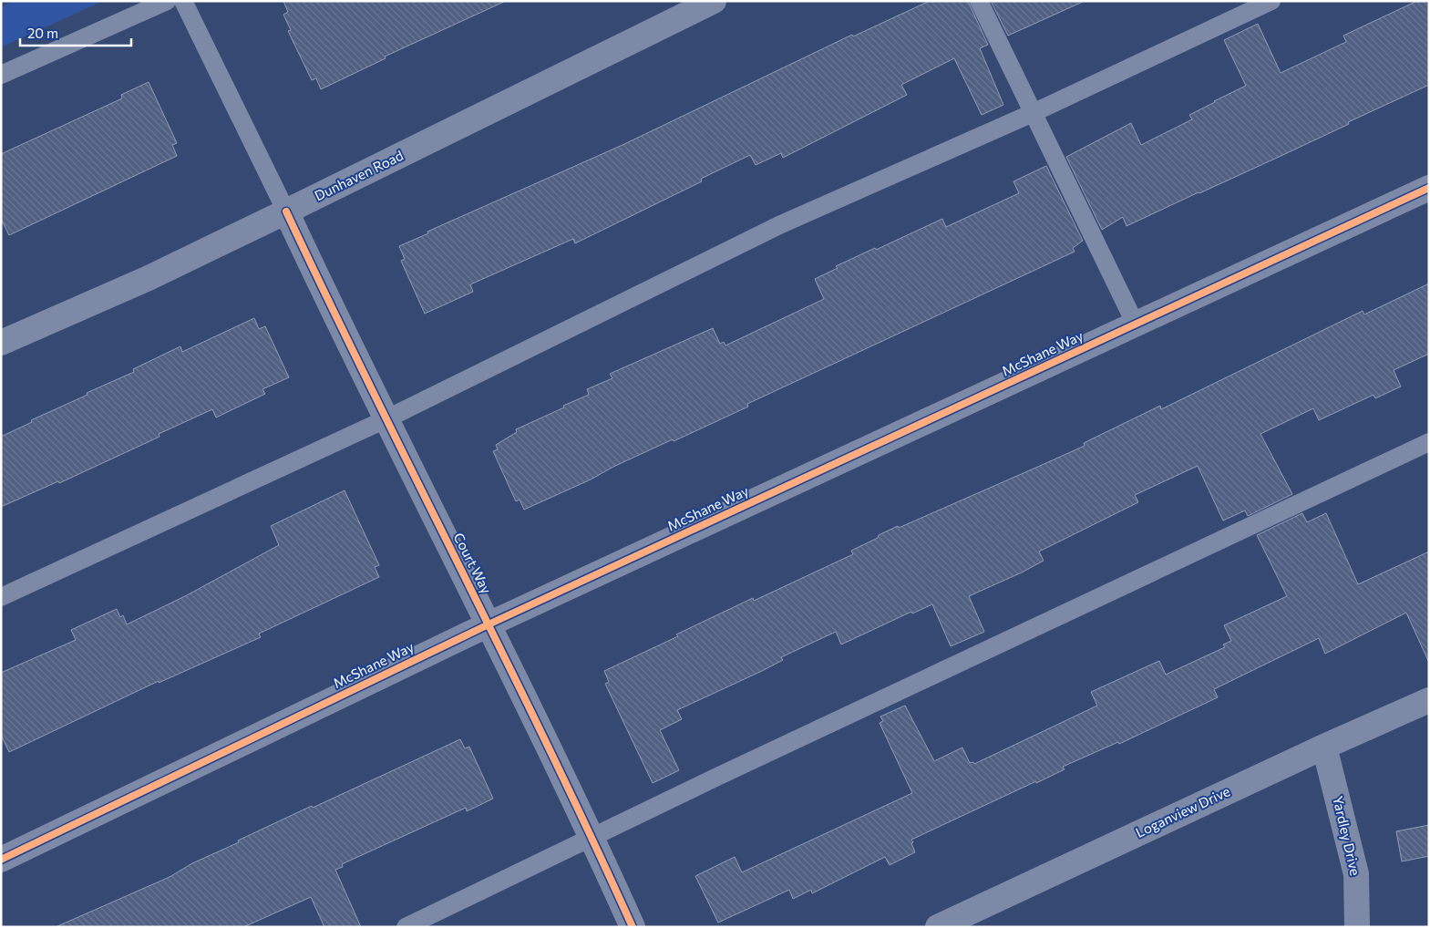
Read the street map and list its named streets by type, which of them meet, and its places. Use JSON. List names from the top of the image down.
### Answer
{
  "streets": {
    "street": [
      "Dunhaven Road",
      "McShane Way",
      "Court Way",
      "Loganview Drive",
      "Yardley Drive"
    ]
  },
  "crossings": [
    ["Dunhaven Road", "Court Way"],
    ["McShane Way", "Court Way"],
    ["Loganview Drive", "Yardley Drive"]
  ],
  "scale_bar": "20 m"
}
